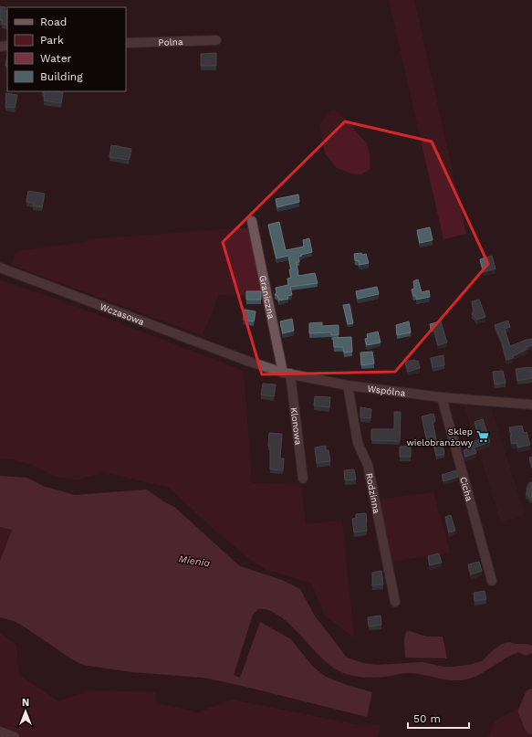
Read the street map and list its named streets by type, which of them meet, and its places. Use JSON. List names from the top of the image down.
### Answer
{
  "streets": {
    "street": [
      "Polna",
      "Graniczna",
      "Wczasowa",
      "Wspólna",
      "Klonowa",
      "Cicha",
      "Rodzinna"
    ]
  },
  "crossings": [
    ["Graniczna", "Wspólna"],
    ["Graniczna", "Klonowa"],
    ["Wczasowa", "Wspólna"],
    ["Wspólna", "Klonowa"],
    ["Wspólna", "Cicha"],
    ["Wspólna", "Rodzinna"]
  ],
  "water": ["Mienia"],
  "places": {
    "supermarket": ["Sklep wielobranżowy"]
  },
  "legend": [
    "Road",
    "Park",
    "Water",
    "Building"
  ],
  "scale_bar": "50 m",
  "north": "top"
}
